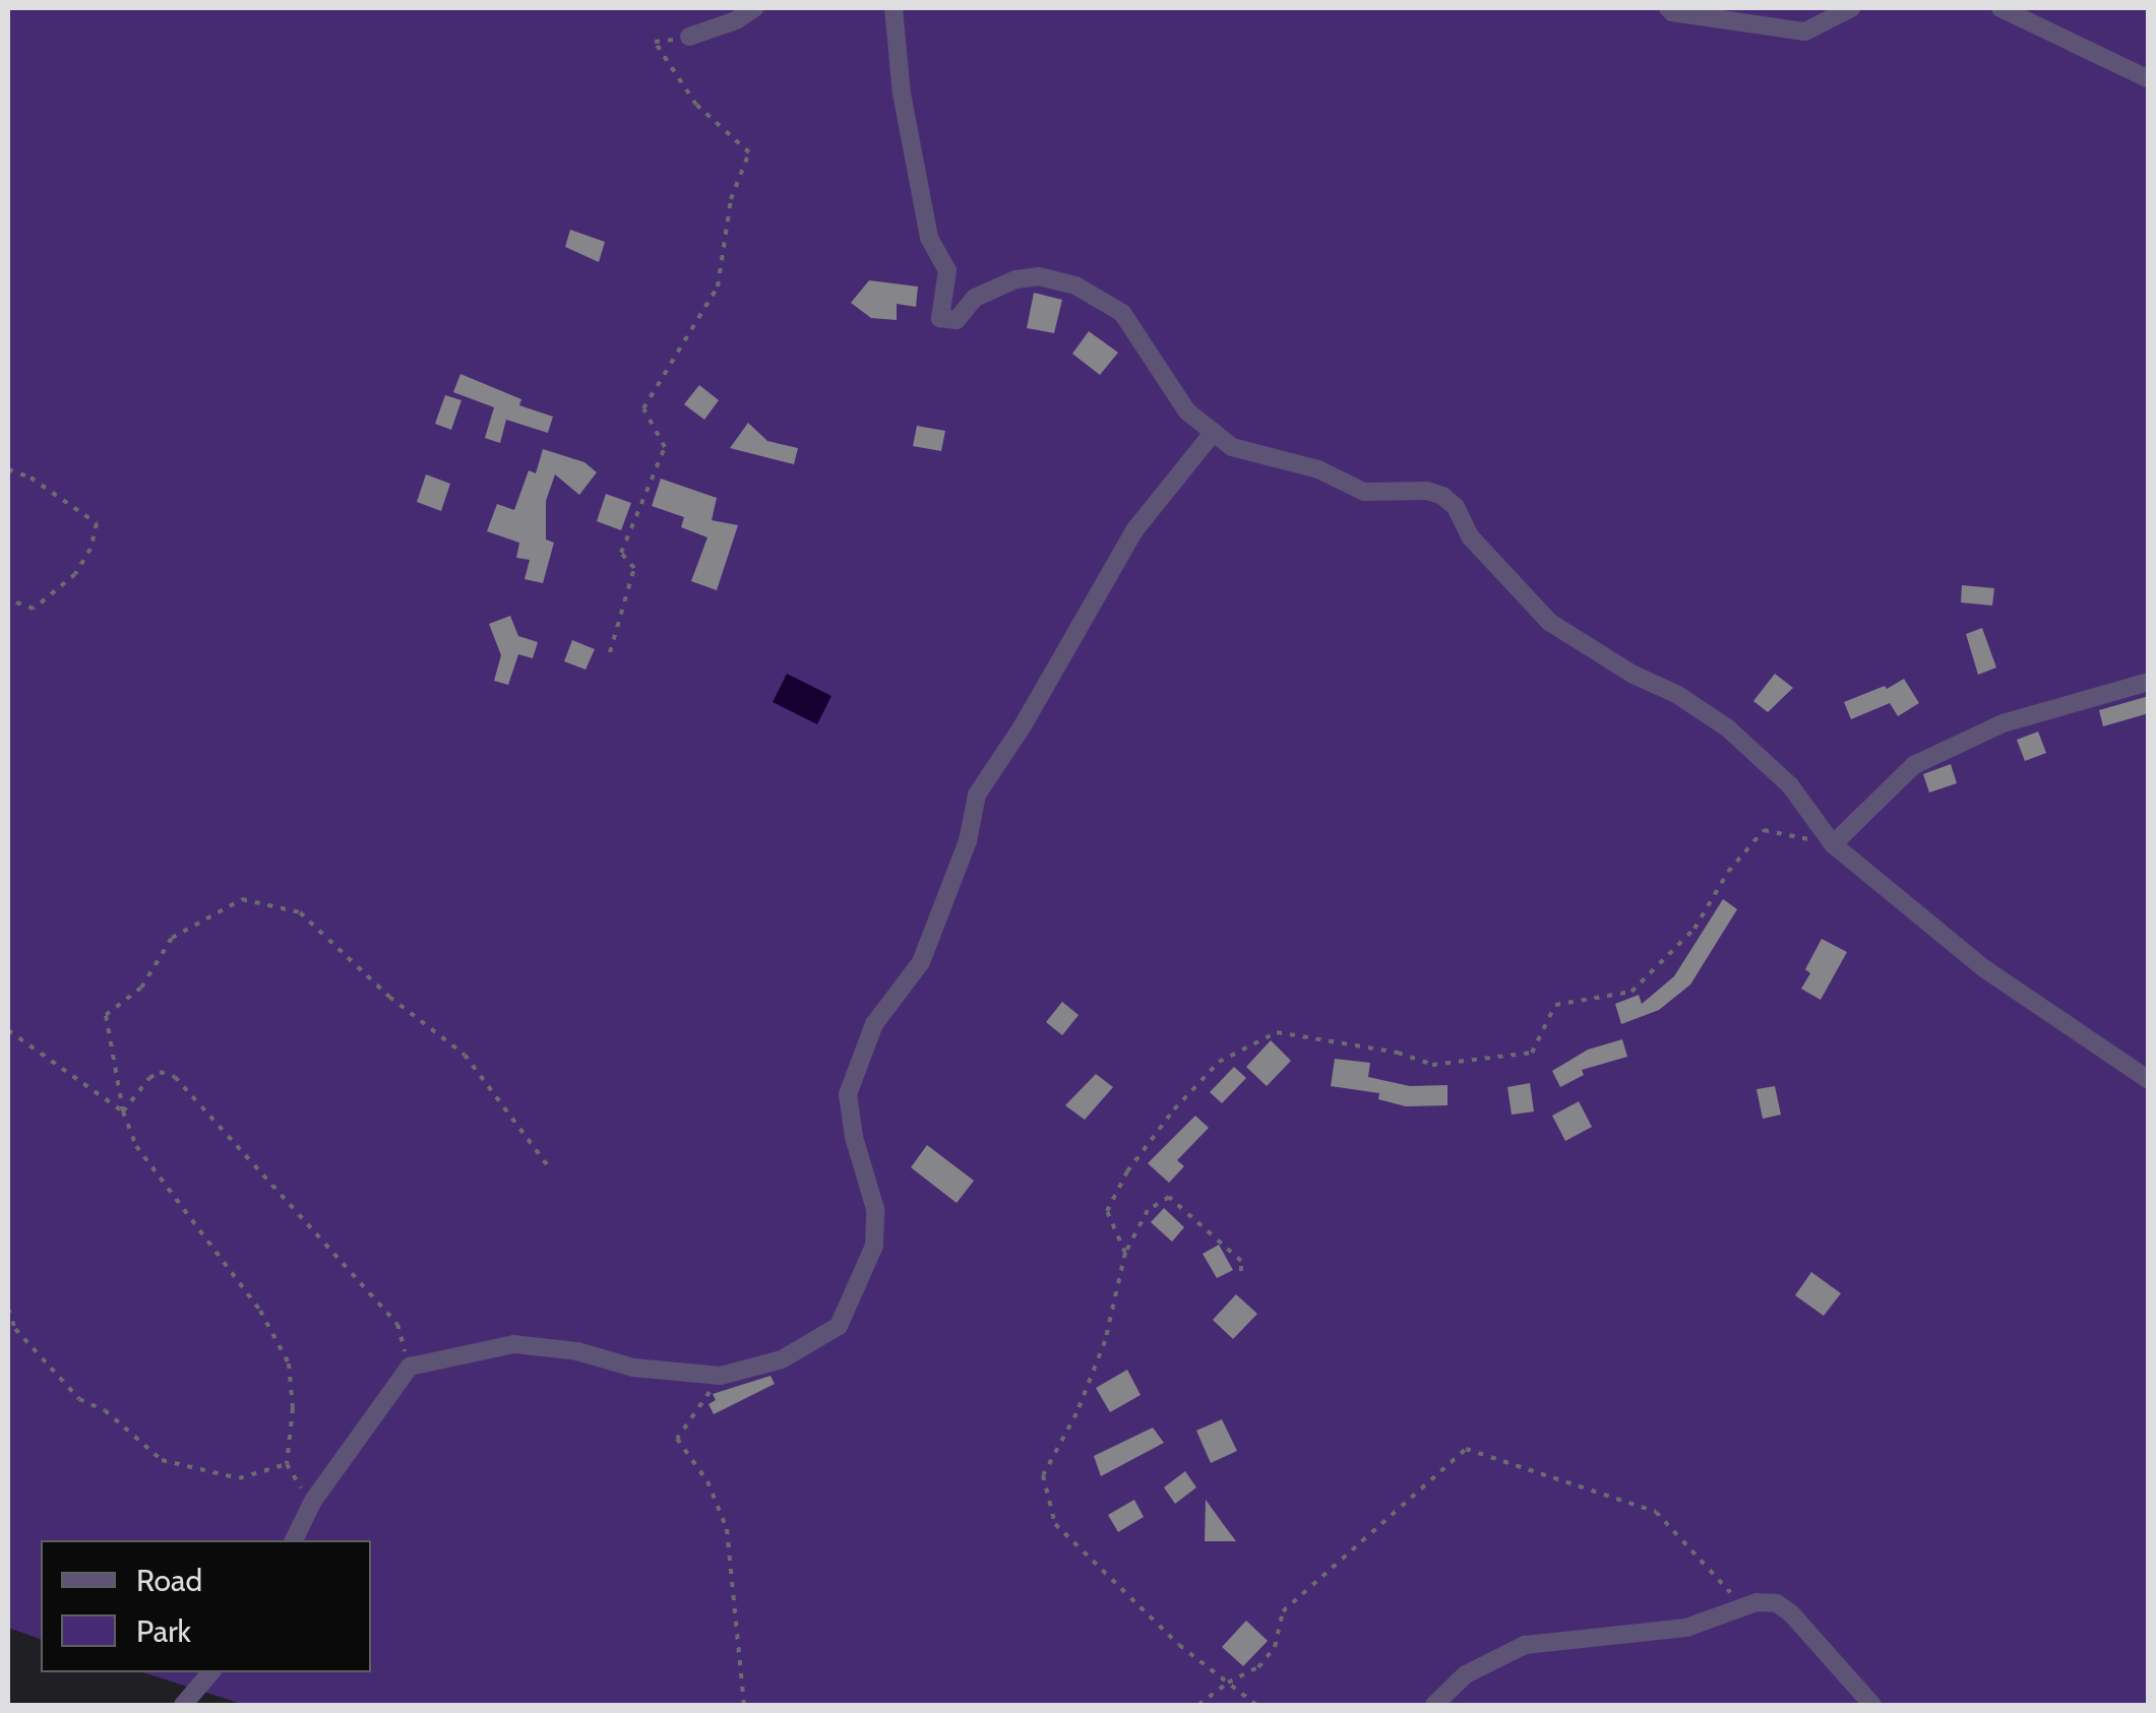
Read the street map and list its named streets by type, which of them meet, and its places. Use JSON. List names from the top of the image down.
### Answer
{
  "legend": ["Road", "Park"]
}
